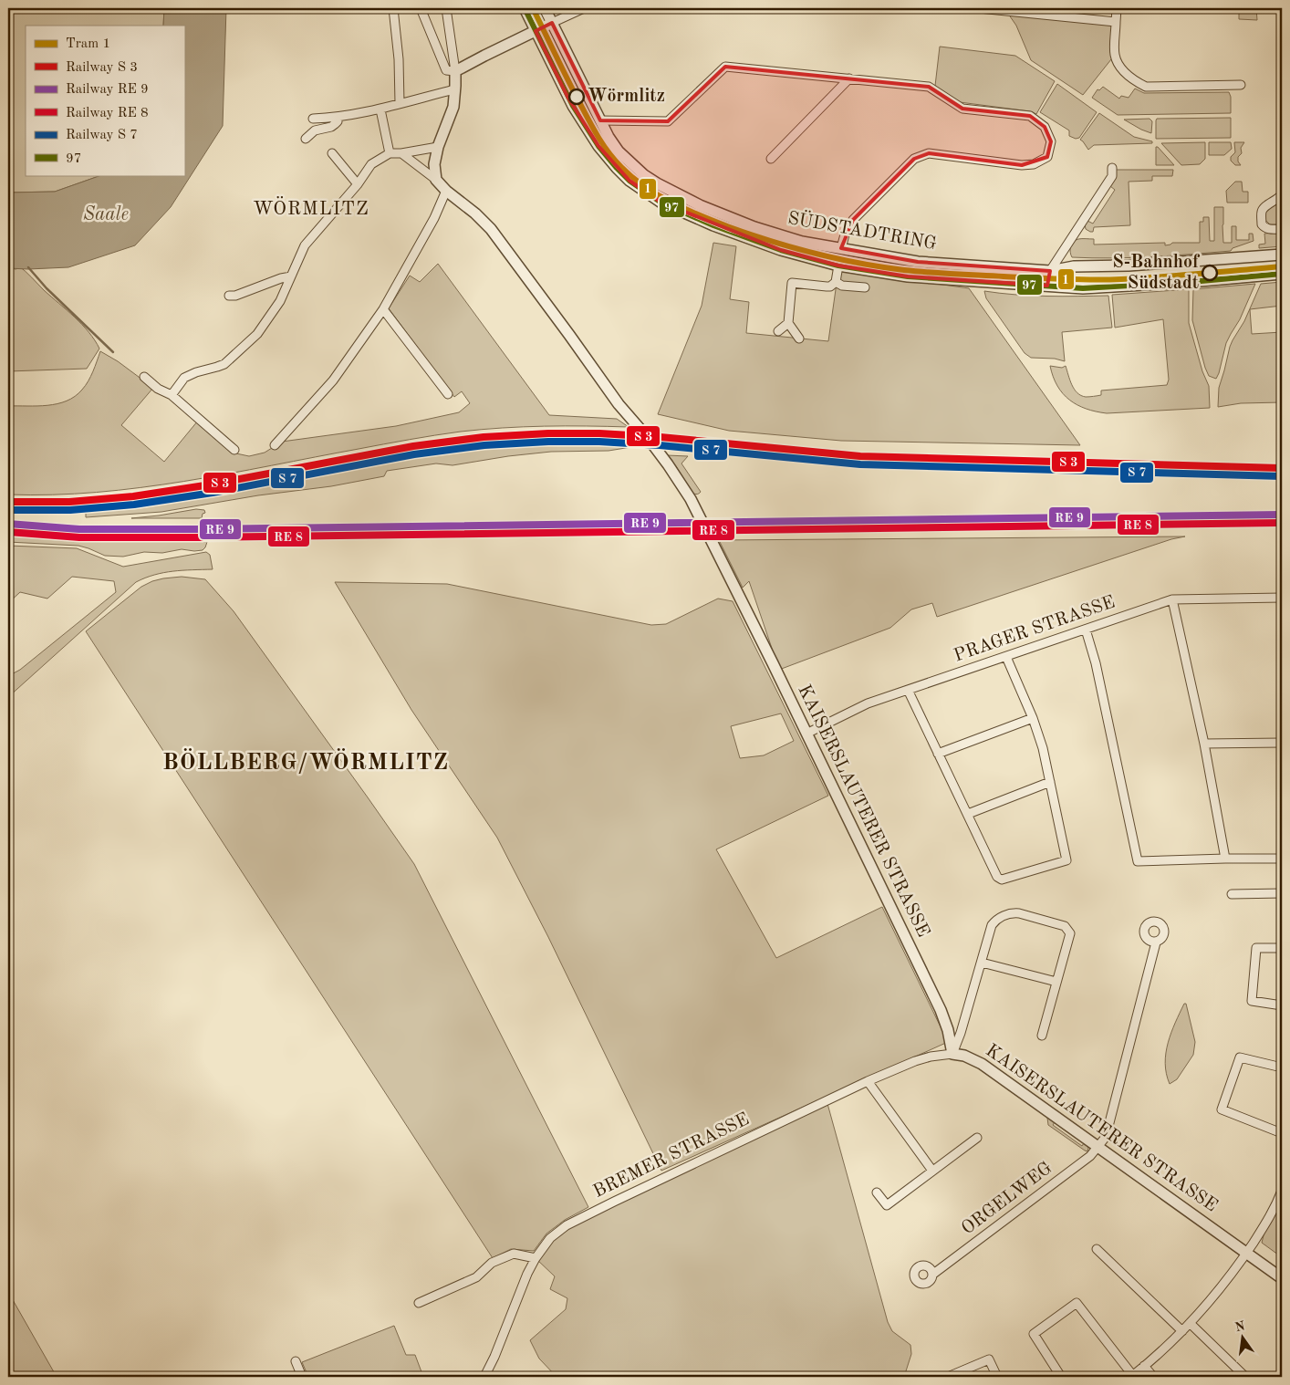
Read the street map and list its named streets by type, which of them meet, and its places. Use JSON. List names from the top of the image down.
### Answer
{
  "streets": {
    "street": [
      "SÜDSTADTRING",
      "PRAGER STRASSE",
      "KAISERSLAUTERER STRASSE",
      "BREMER STRASSE",
      "ORGELWEG"
    ]
  },
  "crossings": [
    ["PRAGER STRASSE", "KAISERSLAUTERER STRASSE"],
    ["KAISERSLAUTERER STRASSE", "BREMER STRASSE"],
    ["KAISERSLAUTERER STRASSE", "ORGELWEG"]
  ],
  "districts": ["WÖRMLITZ", "BÖLLBERG/WÖRMLITZ"],
  "water": ["Saale"],
  "places": ["Wörmlitz", "S-Bahnhof Südstadt"],
  "lines": ["tram line 1", "transit line 97"],
  "legend": [
    "Tram 1",
    "Railway S 3",
    "Railway RE 9",
    "Railway RE 8",
    "Railway S 7",
    "97"
  ],
  "north": "top"
}
